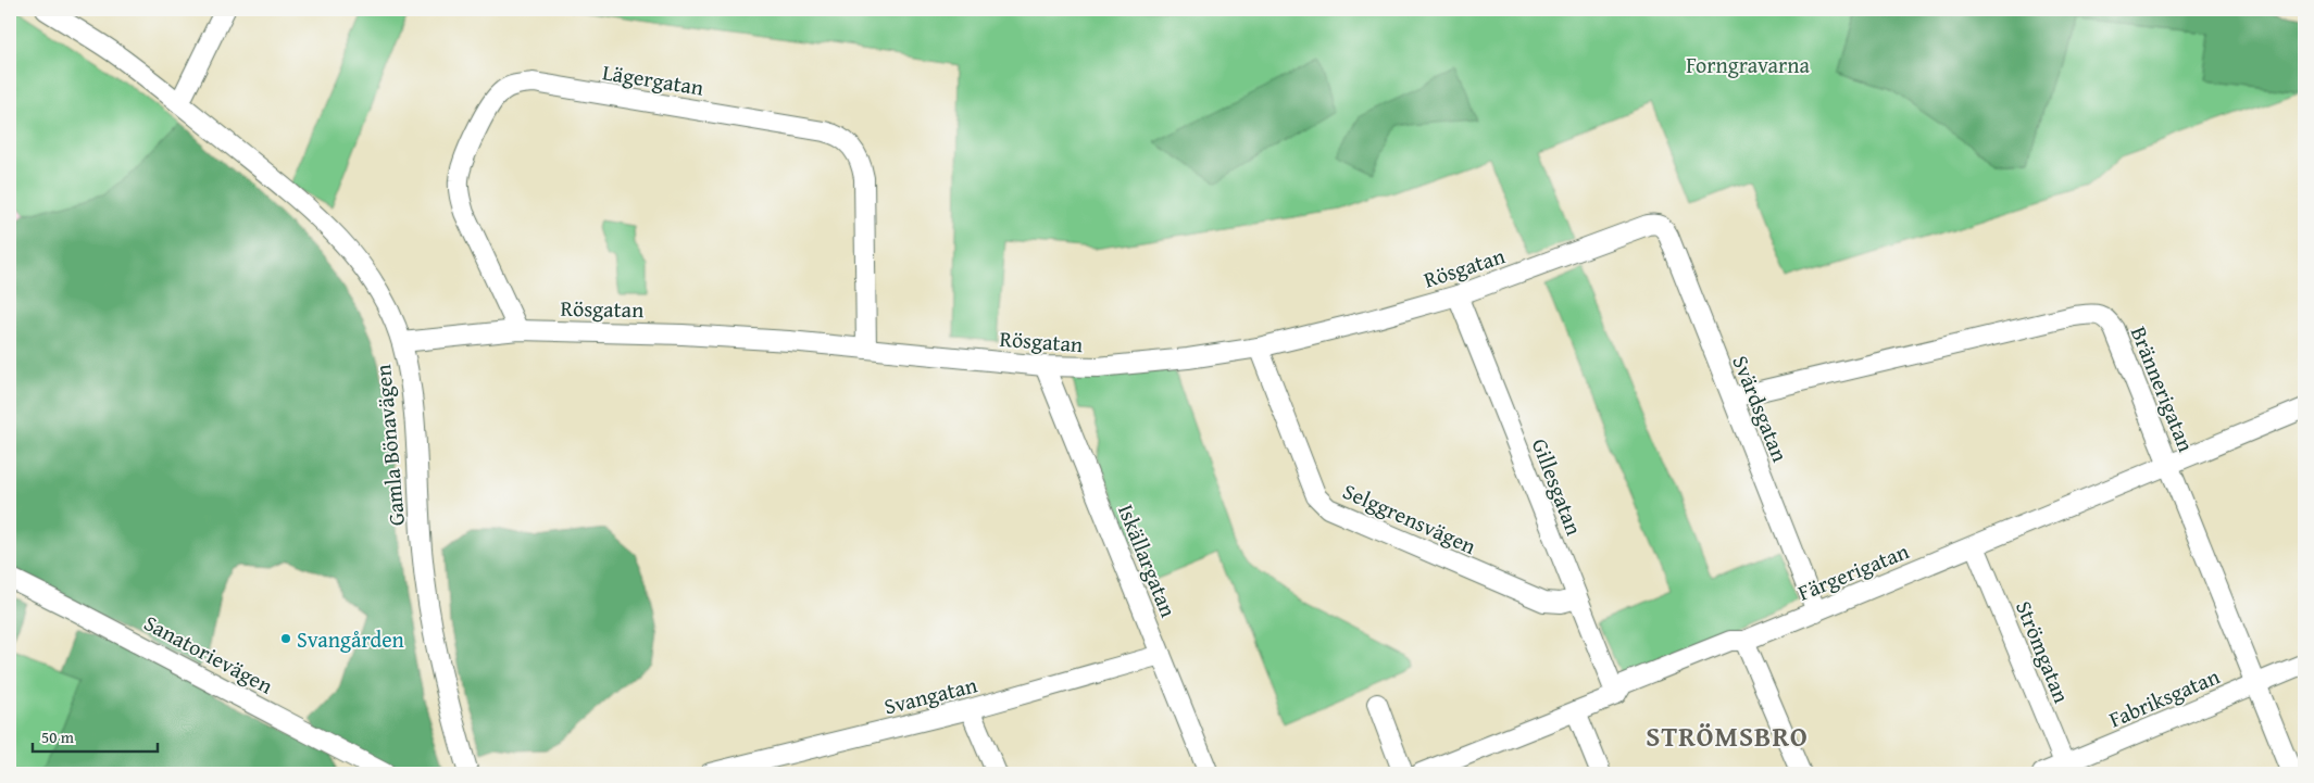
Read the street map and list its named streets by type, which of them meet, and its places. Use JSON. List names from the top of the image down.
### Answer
{
  "streets": {
    "street": [
      "Lägergatan",
      "Rösgatan",
      "Brännerigatan",
      "Svärdsgatan",
      "Gamla Bönavägen",
      "Gillesgatan",
      "Selggrensvägen",
      "Iskällargatan",
      "Färgerigatan",
      "Strömgatan",
      "Sanatorievägen",
      "Svangatan",
      "Fabriksgatan"
    ]
  },
  "crossings": [
    ["Lägergatan", "Rösgatan"],
    ["Rösgatan", "Svärdsgatan"],
    ["Rösgatan", "Gamla Bönavägen"],
    ["Rösgatan", "Gillesgatan"],
    ["Rösgatan", "Selggrensvägen"],
    ["Rösgatan", "Iskällargatan"],
    ["Brännerigatan", "Svärdsgatan"],
    ["Brännerigatan", "Färgerigatan"],
    ["Brännerigatan", "Fabriksgatan"],
    ["Svärdsgatan", "Färgerigatan"],
    ["Gillesgatan", "Selggrensvägen"],
    ["Gillesgatan", "Färgerigatan"],
    ["Iskällargatan", "Svangatan"],
    ["Färgerigatan", "Strömgatan"],
    ["Strömgatan", "Fabriksgatan"]
  ],
  "districts": ["STRÖMSBRO"],
  "parks": ["Forngravarna"],
  "places": ["Svangården"],
  "scale_bar": "50 m"
}
